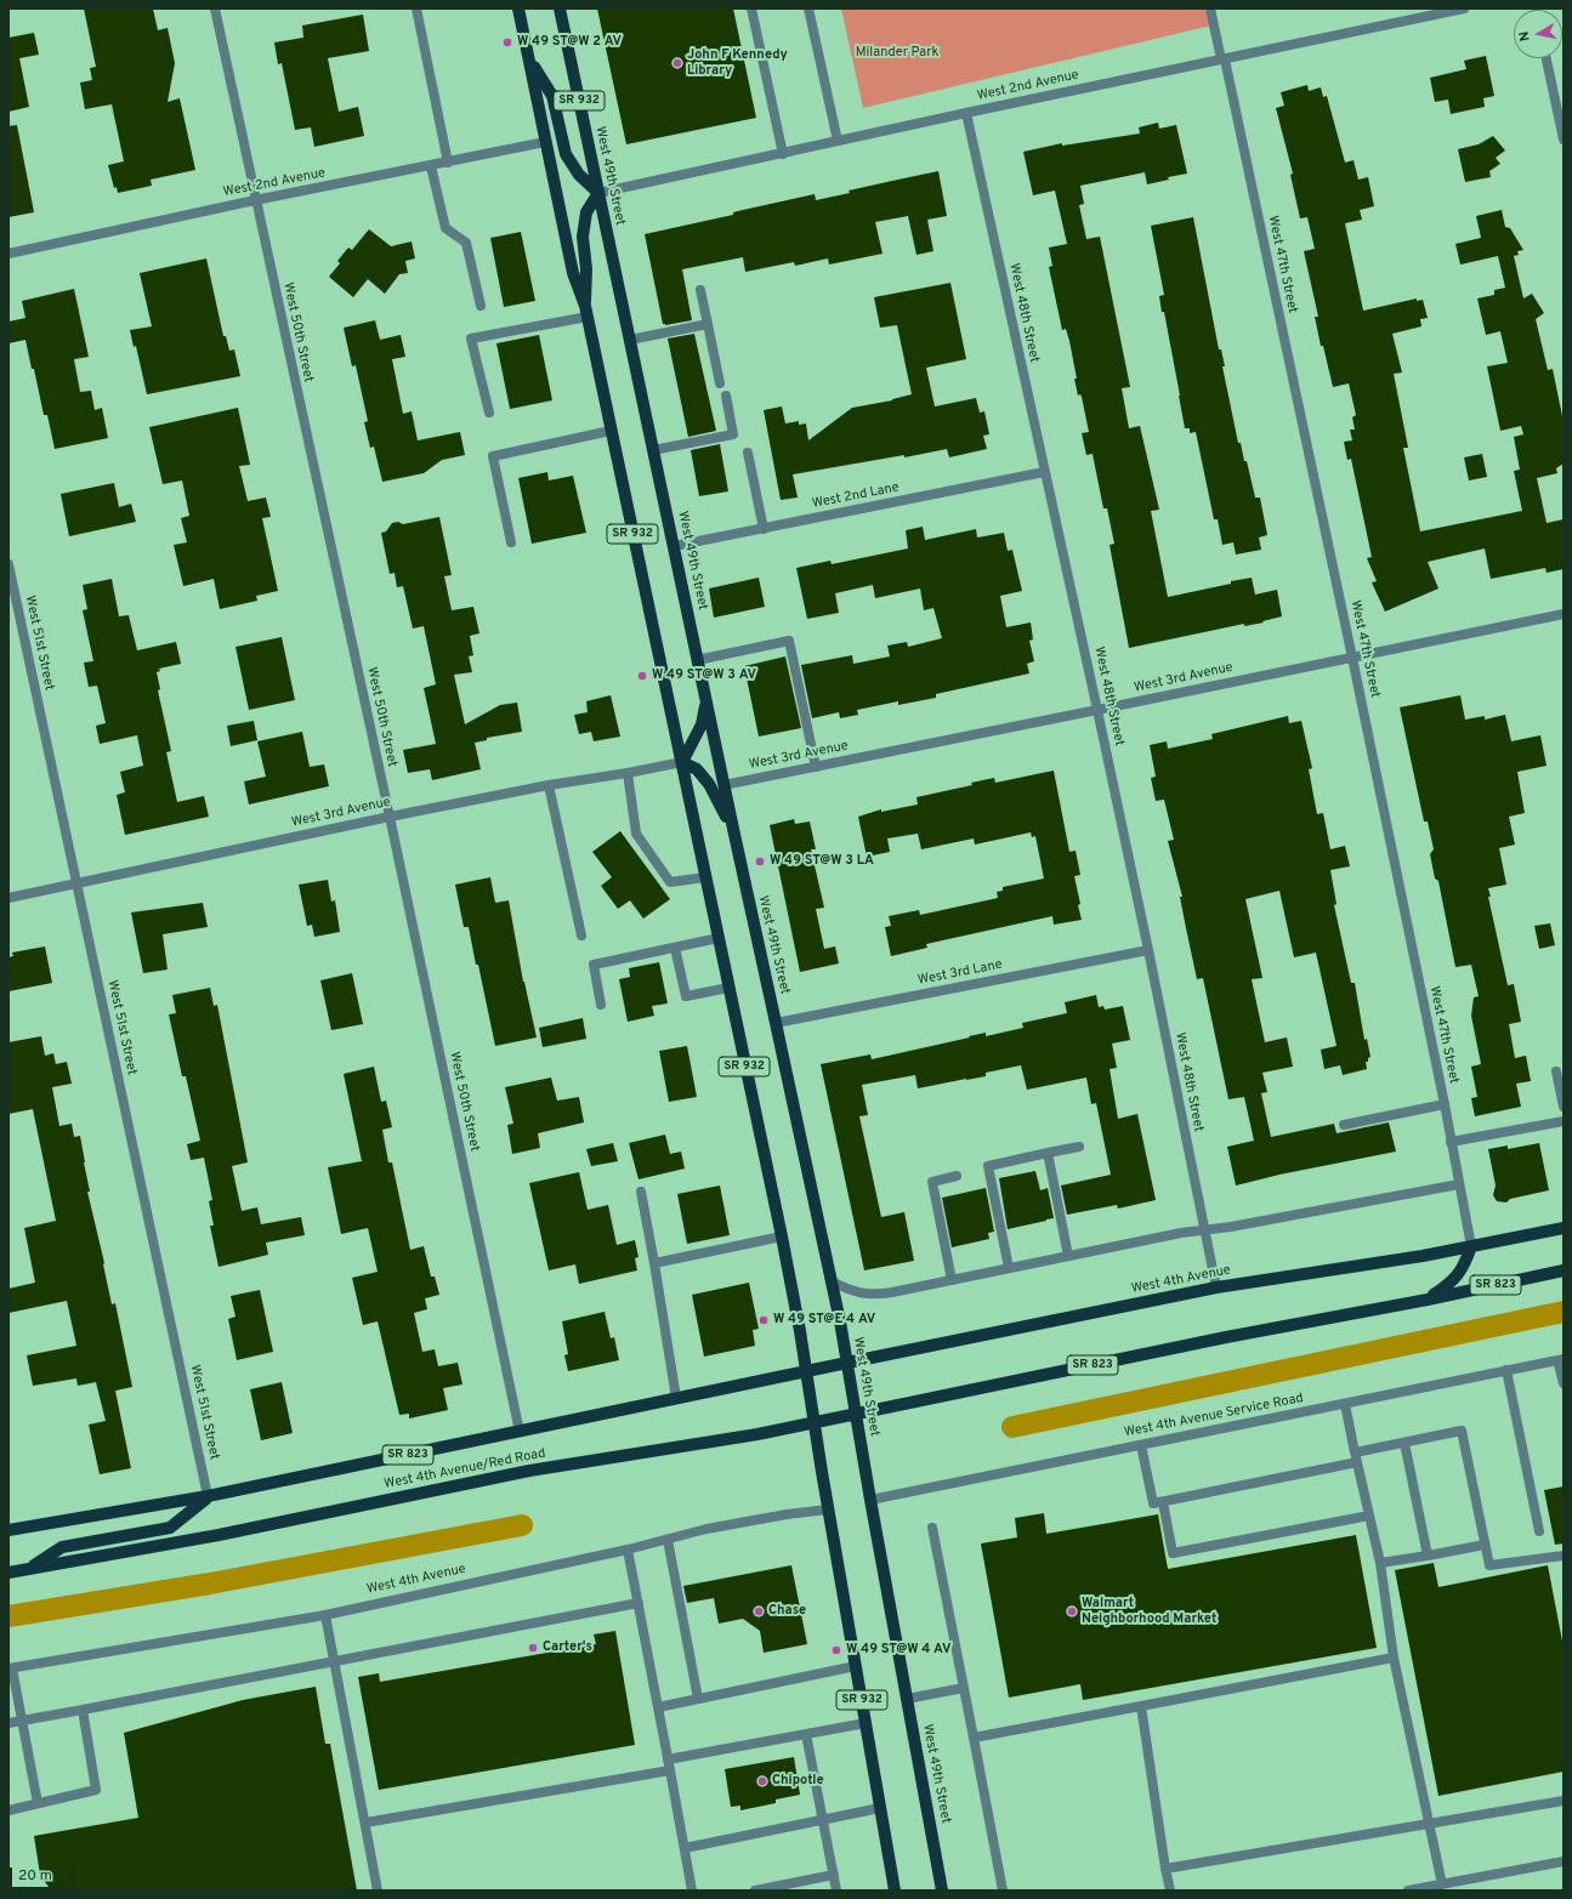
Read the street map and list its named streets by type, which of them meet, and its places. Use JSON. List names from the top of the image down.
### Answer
{
  "streets": {
    "main road": [
      "SR 932",
      "West 49th Street",
      "West 4th Avenue",
      "SR 823",
      "West 4th Avenue/Red Road"
    ],
    "street": [
      "West 2nd Avenue",
      "West 47th Street",
      "West 48th Street",
      "West 50th Street",
      "West 2nd Lane",
      "West 51st Street",
      "West 3rd Avenue",
      "West 3rd Lane",
      "West 4th Avenue Service Road"
    ]
  },
  "crossings": [
    ["West 2nd Avenue", "SR 932"],
    ["West 2nd Avenue", "West 49th Street"],
    ["West 2nd Avenue", "West 47th Street"],
    ["West 2nd Avenue", "West 48th Street"],
    ["West 2nd Avenue", "West 50th Street"],
    ["SR 932", "West 3rd Avenue"],
    ["SR 932", "West 4th Avenue"],
    ["SR 932", "SR 823"],
    ["SR 932", "West 4th Avenue/Red Road"],
    ["West 49th Street", "West 2nd Lane"],
    ["West 49th Street", "West 3rd Avenue"],
    ["West 49th Street", "West 3rd Lane"],
    ["West 49th Street", "West 4th Avenue"],
    ["West 49th Street", "SR 823"],
    ["West 49th Street", "West 4th Avenue Service Road"],
    ["West 47th Street", "West 3rd Avenue"],
    ["West 47th Street", "West 4th Avenue"],
    ["West 48th Street", "West 2nd Lane"],
    ["West 48th Street", "West 3rd Avenue"],
    ["West 48th Street", "West 3rd Lane"],
    ["West 48th Street", "West 4th Avenue"],
    ["West 50th Street", "West 3rd Avenue"],
    ["West 50th Street", "West 4th Avenue/Red Road"],
    ["West 51st Street", "West 3rd Avenue"],
    ["West 51st Street", "West 4th Avenue/Red Road"],
    ["West 4th Avenue", "West 4th Avenue/Red Road"],
    ["SR 823", "West 4th Avenue/Red Road"]
  ],
  "parks": ["Milander Park"],
  "places": [
    "W 49 ST@W 2 AV",
    "John F Kennedy Library",
    "W 49 ST@W 3 AV",
    "W 49 ST@W 3 LA",
    "W 49 ST@E 4 AV",
    "Chase",
    "Walmart Neighborhood Market",
    "Carter's",
    "W 49 ST@W 4 AV",
    "Chipotle"
  ],
  "scale_bar": "20 m",
  "north": "left"
}
